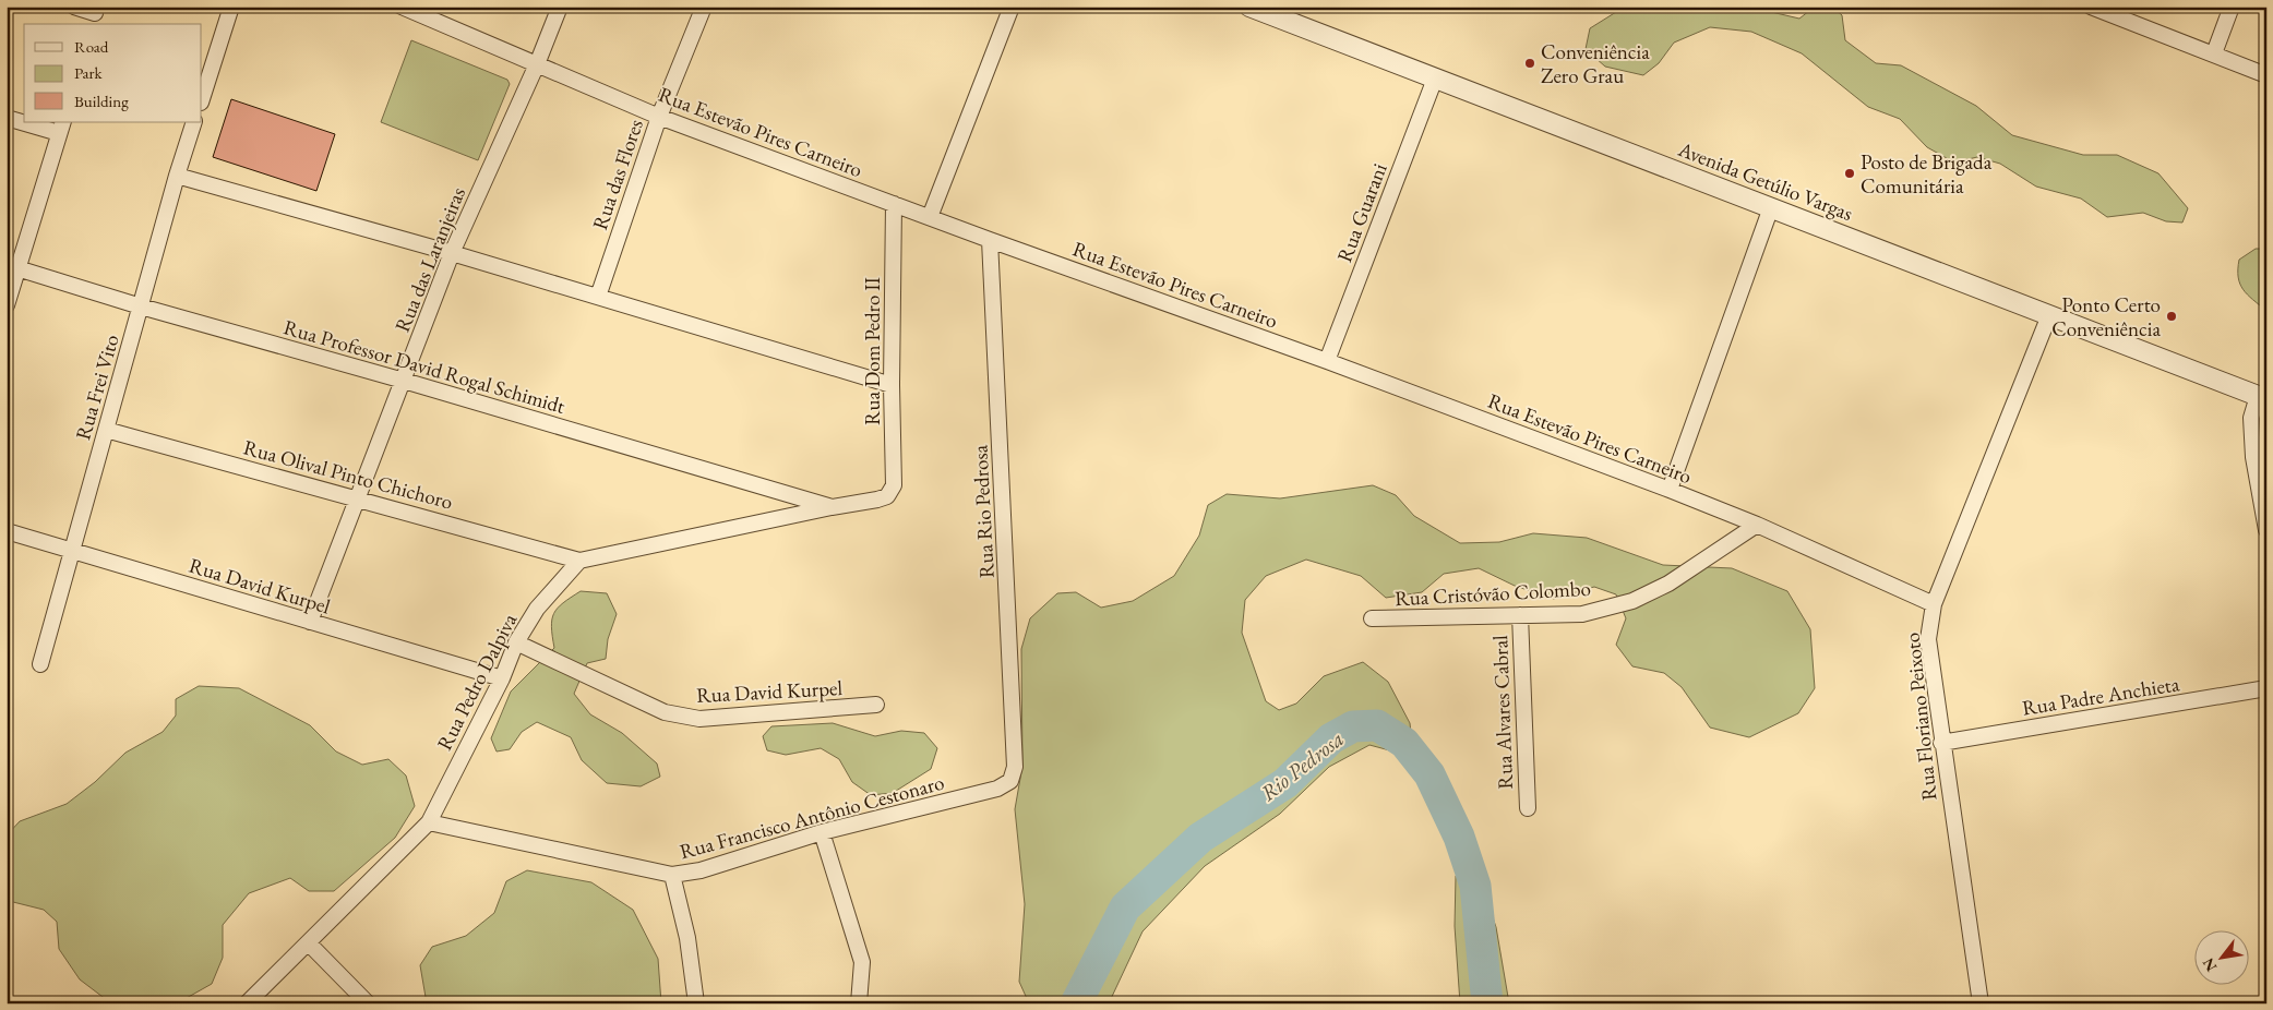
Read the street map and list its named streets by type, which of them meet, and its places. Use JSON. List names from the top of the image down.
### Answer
{
  "streets": {
    "street": [
      "Rua Estevão Pires Carneiro",
      "Rua das Flores",
      "Avenida Getúlio Vargas",
      "Rua Guarani",
      "Rua das Laranjeiras",
      "Rua Dom Pedro II",
      "Rua Professor David Rogal Schimidt",
      "Rua Frei Vito",
      "Rua Olival Pinto Chichoro",
      "Rua Rio Pedrosa",
      "Rua David Kurpel",
      "Rua Cristóvão Colombo",
      "Rua Pedro Dalpiva",
      "Rua Padre Anchieta",
      "Rua Alvares Cabral",
      "Rua Floriano Peixoto",
      "Rua Francisco Antônio Cestonaro"
    ]
  },
  "crossings": [
    ["Rua Estevão Pires Carneiro", "Rua das Flores"],
    ["Rua Estevão Pires Carneiro", "Rua Guarani"],
    ["Rua Estevão Pires Carneiro", "Rua das Laranjeiras"],
    ["Rua Estevão Pires Carneiro", "Rua Dom Pedro II"],
    ["Rua Estevão Pires Carneiro", "Rua Rio Pedrosa"],
    ["Rua Estevão Pires Carneiro", "Rua Cristóvão Colombo"],
    ["Rua Estevão Pires Carneiro", "Rua Floriano Peixoto"],
    ["Avenida Getúlio Vargas", "Rua Guarani"],
    ["Avenida Getúlio Vargas", "Rua Floriano Peixoto"],
    ["Rua das Laranjeiras", "Rua Professor David Rogal Schimidt"],
    ["Rua das Laranjeiras", "Rua Olival Pinto Chichoro"],
    ["Rua das Laranjeiras", "Rua David Kurpel"],
    ["Rua Dom Pedro II", "Rua Professor David Rogal Schimidt"],
    ["Rua Professor David Rogal Schimidt", "Rua Frei Vito"],
    ["Rua Frei Vito", "Rua Olival Pinto Chichoro"],
    ["Rua Frei Vito", "Rua David Kurpel"],
    ["Rua Olival Pinto Chichoro", "Rua Pedro Dalpiva"],
    ["Rua Rio Pedrosa", "Rua Francisco Antônio Cestonaro"],
    ["Rua David Kurpel", "Rua Pedro Dalpiva"],
    ["Rua Cristóvão Colombo", "Rua Alvares Cabral"],
    ["Rua Pedro Dalpiva", "Rua Francisco Antônio Cestonaro"],
    ["Rua Padre Anchieta", "Rua Floriano Peixoto"]
  ],
  "water": ["Rio Pedrosa"],
  "places": ["Conveniência Zero Grau", "Posto de Brigada Comunitária", "Ponto Certo Conveniência"],
  "legend": ["Road", "Park", "Building"],
  "north": "bottom left"
}
